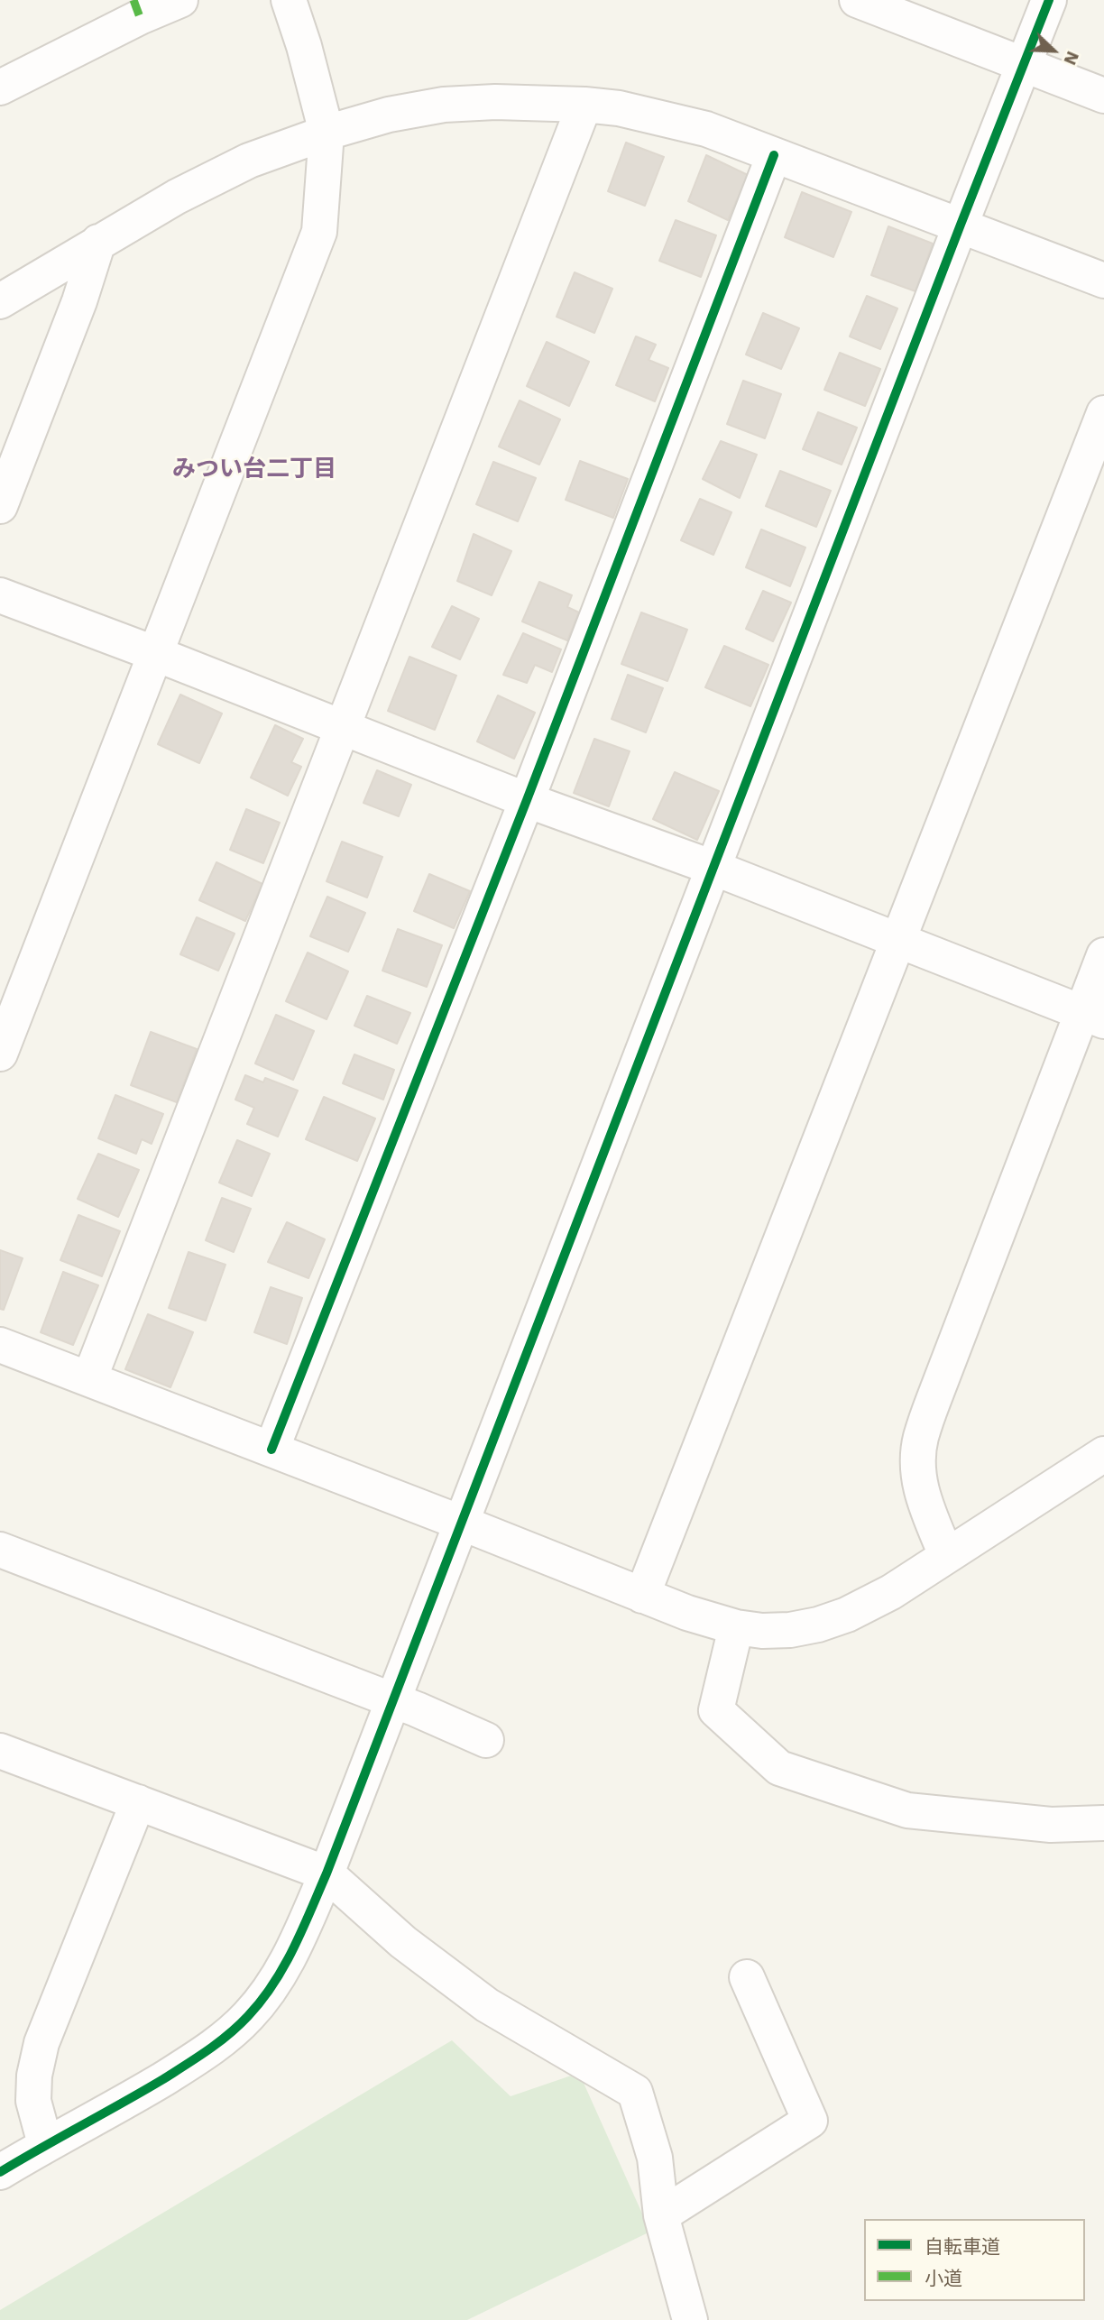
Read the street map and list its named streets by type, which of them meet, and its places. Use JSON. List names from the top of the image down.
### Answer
{
  "districts": ["みつい台二丁目"],
  "legend": ["自転車道", "小道"],
  "north": "bottom right"
}
